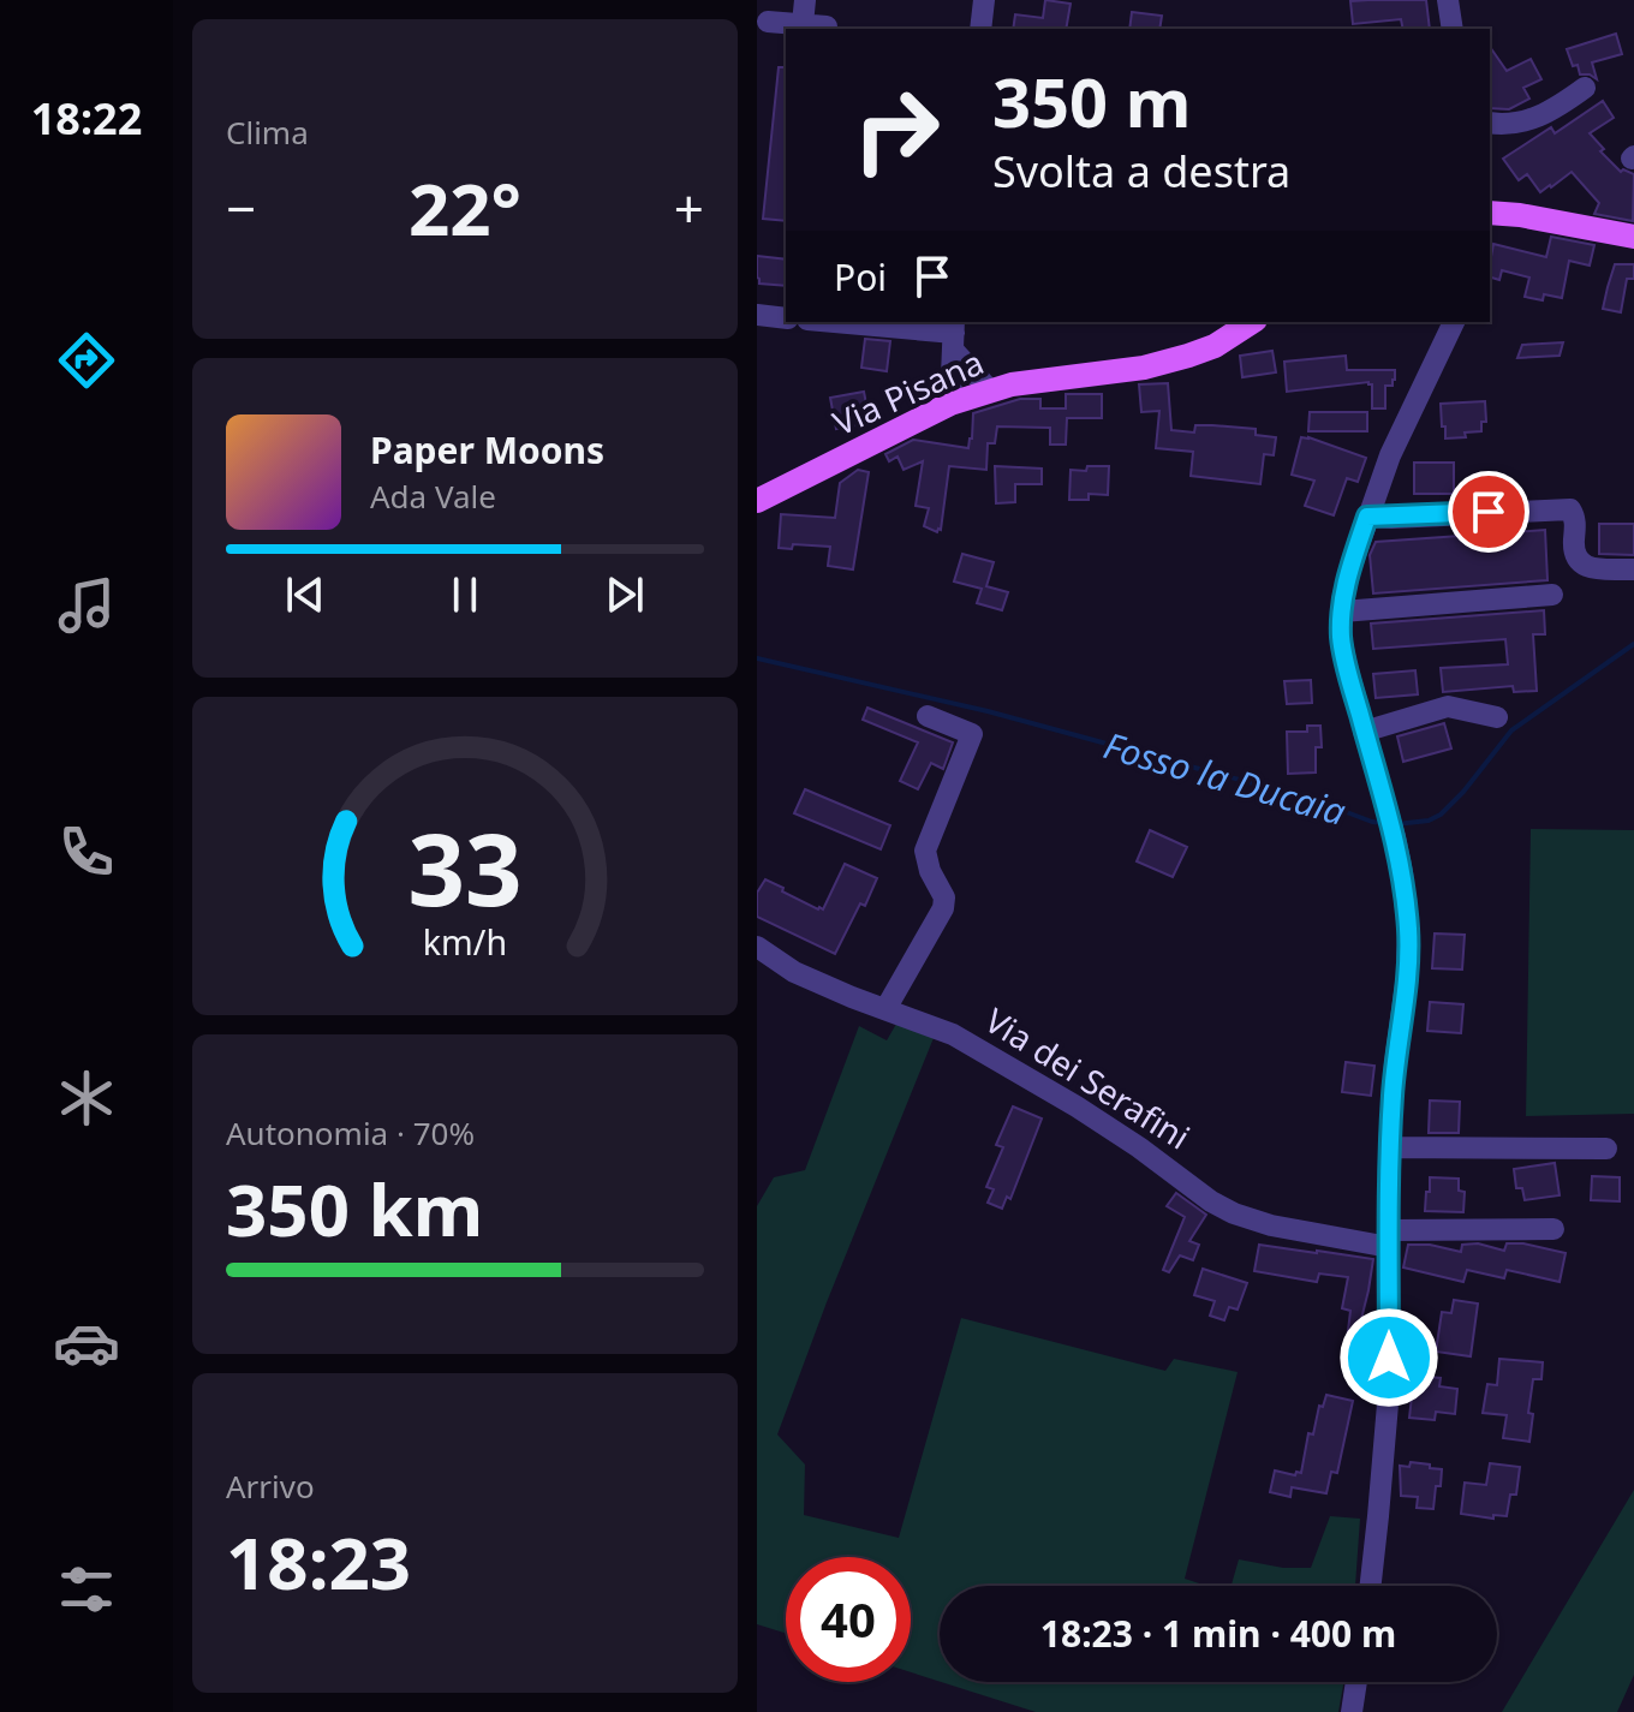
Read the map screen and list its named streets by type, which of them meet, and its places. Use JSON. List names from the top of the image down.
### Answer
{
  "streets": {
    "main road": ["Via Pisana"],
    "street": ["Via dei Serafini"]
  },
  "water": ["Fosso la Ducaia"],
  "page": {
    "tabs": "18:22",
    "tile": [
      "Clima",
      ["Autonomia · 70%", "350 km"],
      ["Arrivo", "18:23"]
    ],
    "turn": ["350 m", "Svolta a destra"],
    "heat": ["−", "22°", "+"],
    "then": "Poi",
    "song": ["Paper Moons", "Ada Vale"],
    "limit": "40",
    "trip": "18:23 · 1 min · 400 m",
    "gauge": ["33", "km/h"]
  }
}
